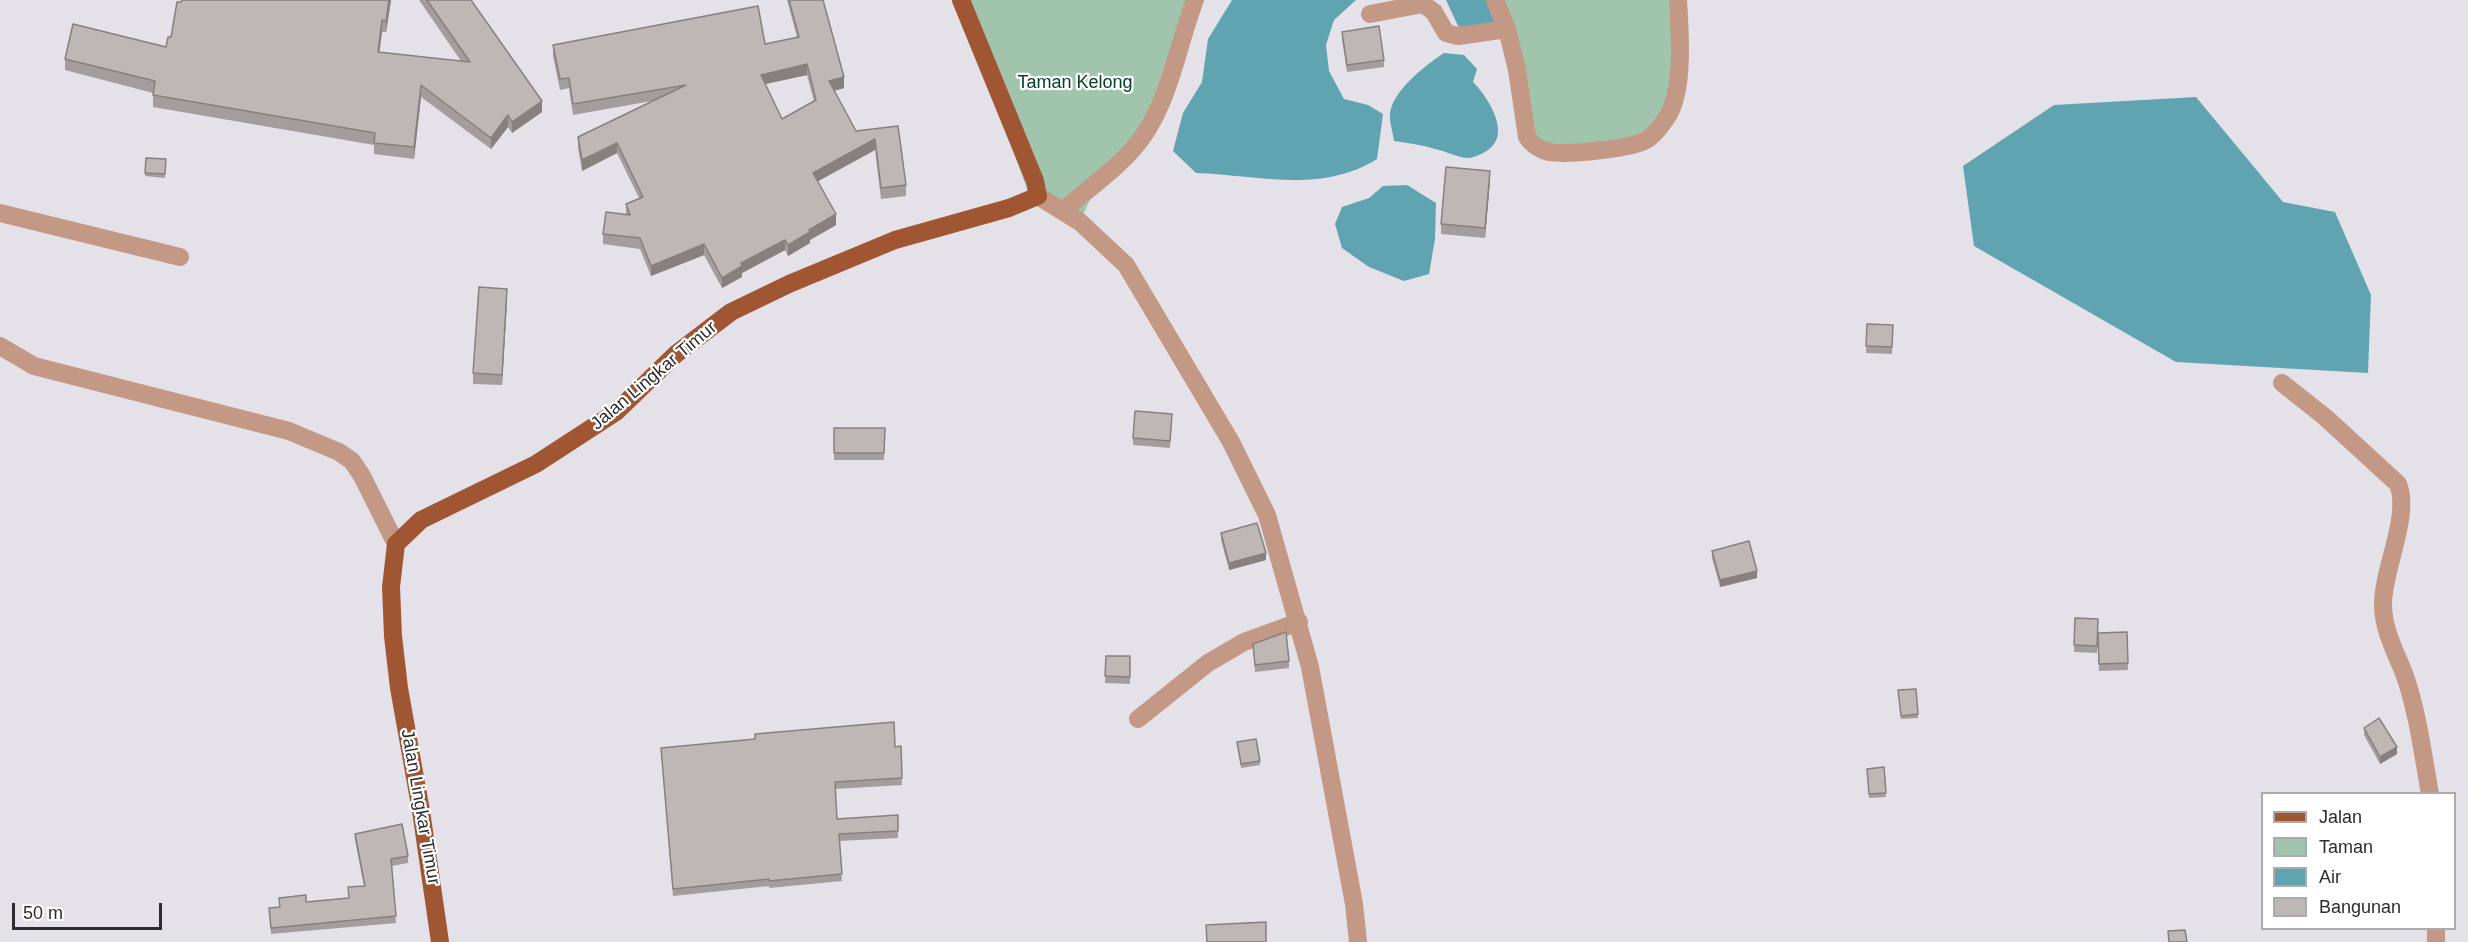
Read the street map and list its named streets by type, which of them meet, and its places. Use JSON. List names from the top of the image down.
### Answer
{
  "streets": {
    "main road": ["Jalan Lingkar Timur"]
  },
  "parks": ["Taman Kelong"],
  "legend": [
    "Jalan",
    "Taman",
    "Air",
    "Bangunan"
  ],
  "scale_bar": "50 m"
}
